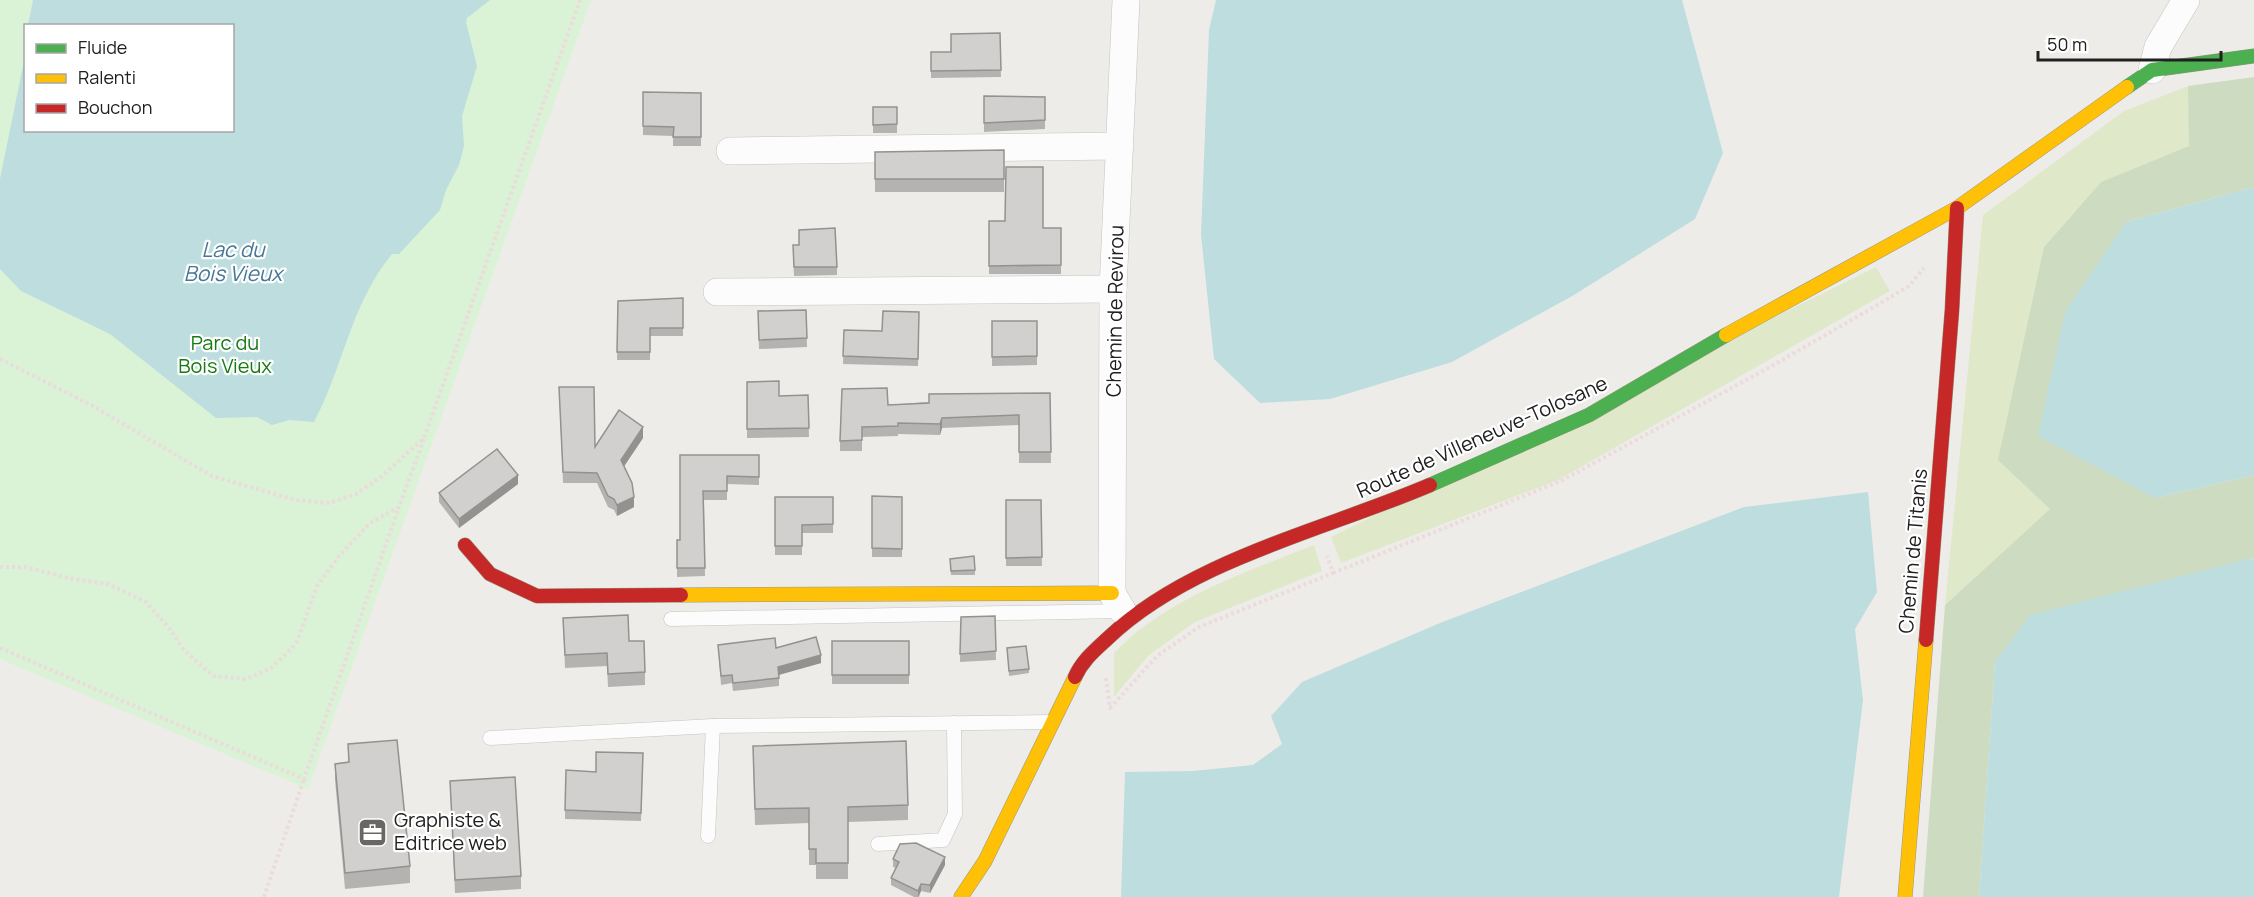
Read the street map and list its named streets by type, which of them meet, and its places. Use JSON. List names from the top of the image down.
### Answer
{
  "streets": {
    "street": ["Chemin de Revirou", "Route de Villeneuve-Tolosane", "Chemin de Titanis"]
  },
  "crossings": [
    ["Chemin de Revirou", "Route de Villeneuve-Tolosane"],
    ["Route de Villeneuve-Tolosane", "Chemin de Titanis"]
  ],
  "water": ["Lac du Bois Vieux"],
  "parks": ["Parc du Bois Vieux"],
  "places": {
    "office": ["Graphiste & Editrice web"]
  },
  "legend": ["Fluide", "Ralenti", "Bouchon"],
  "scale_bar": "50 m"
}
